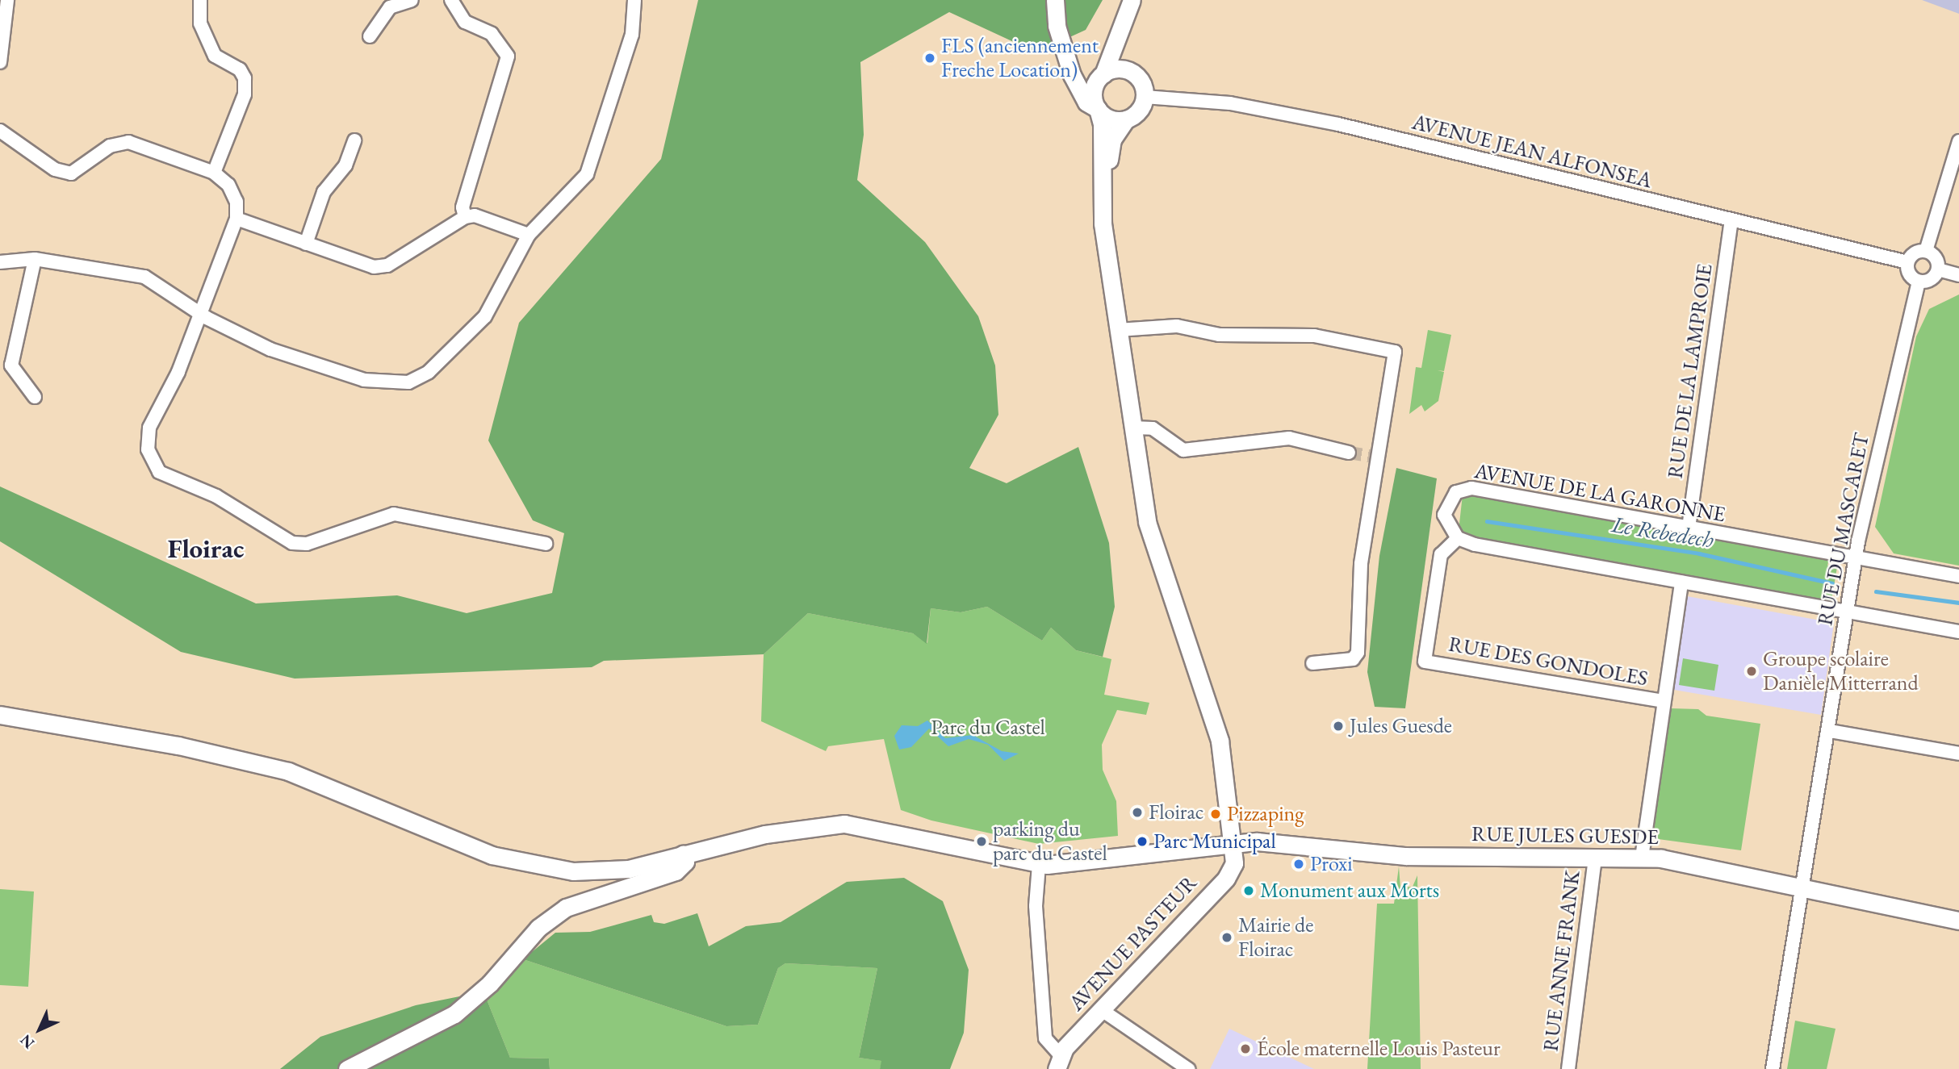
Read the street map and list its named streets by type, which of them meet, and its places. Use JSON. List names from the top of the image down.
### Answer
{
  "streets": {
    "street": [
      "AVENUE JEAN ALFONSEA",
      "RUE DE LA LAMPROIE",
      "AVENUE DE LA GARONNE",
      "RUE DU MASCARET",
      "RUE DES GONDOLES",
      "RUE JULES GUESDE",
      "AVENUE PASTEUR",
      "RUE ANNE FRANK"
    ]
  },
  "crossings": [
    ["AVENUE JEAN ALFONSEA", "RUE DE LA LAMPROIE"],
    ["AVENUE JEAN ALFONSEA", "RUE DU MASCARET"],
    ["RUE DE LA LAMPROIE", "AVENUE DE LA GARONNE"],
    ["AVENUE DE LA GARONNE", "RUE DU MASCARET"],
    ["AVENUE DE LA GARONNE", "RUE DES GONDOLES"],
    ["RUE DU MASCARET", "RUE JULES GUESDE"],
    ["RUE JULES GUESDE", "AVENUE PASTEUR"],
    ["RUE JULES GUESDE", "RUE ANNE FRANK"]
  ],
  "districts": ["Floirac"],
  "water": ["Le Rebedech"],
  "parks": ["Parc du Castel"],
  "places": [
    "FLS (anciennement Freche Location)",
    "Groupe scolaire Danièle Mitterrand",
    "Jules Guesde",
    "Floirac",
    "Pizzaping",
    "parking du parc du Castel",
    "Parc Municipal",
    "Proxi",
    "Monument aux Morts",
    "Mairie de Floirac",
    "École maternelle Louis Pasteur"
  ],
  "north": "bottom left"
}
